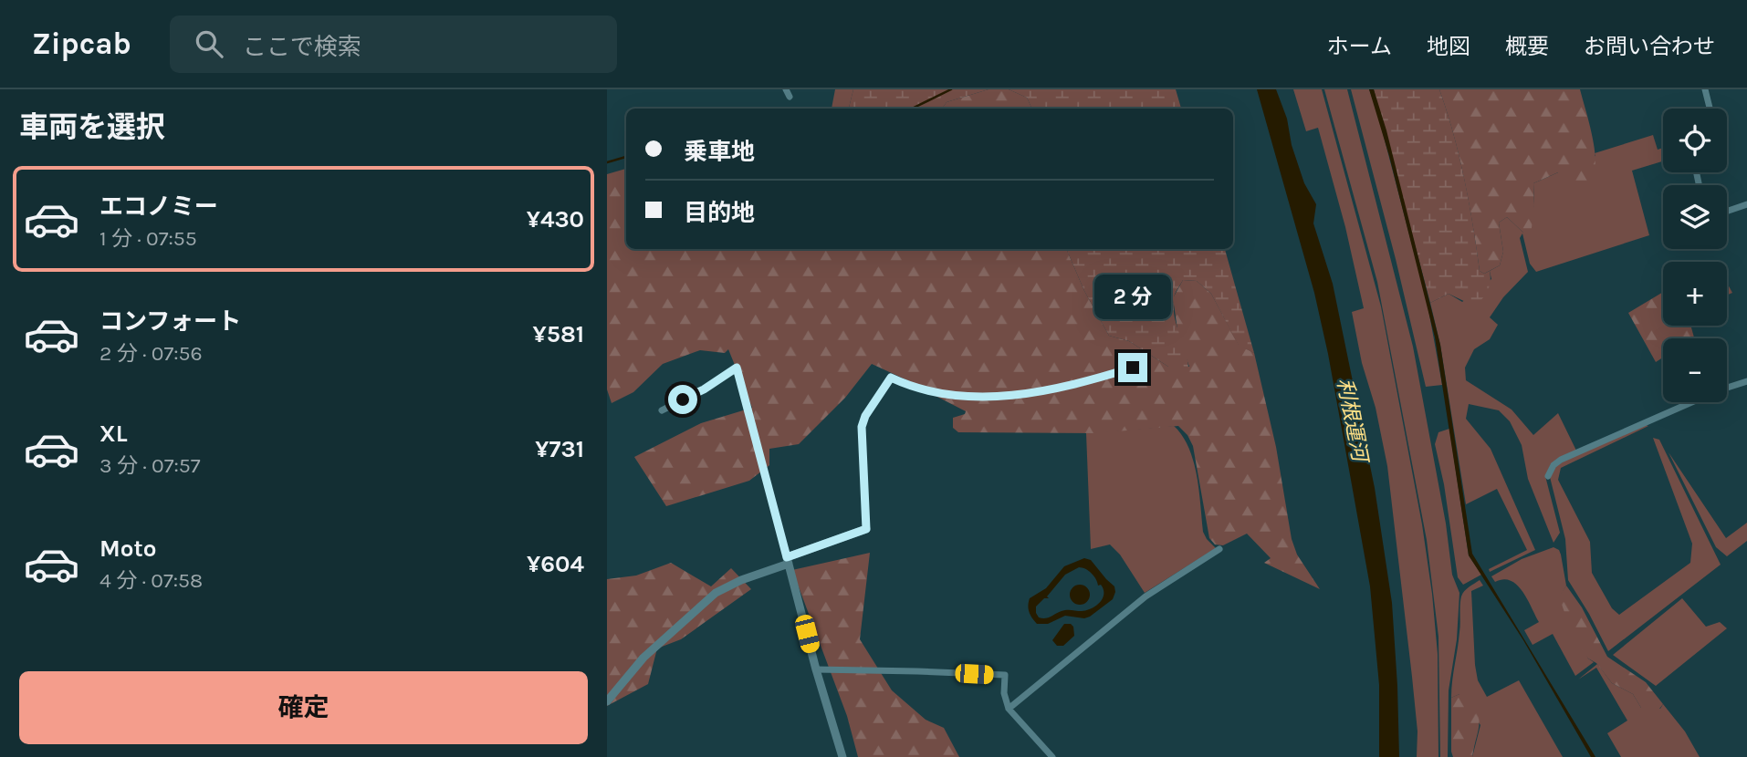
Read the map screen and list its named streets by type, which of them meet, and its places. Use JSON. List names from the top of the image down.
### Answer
{
  "water": ["利根運河"],
  "page": {
    "header": "Zipcab",
    "search": "ここで検索",
    "nav": [
      "ホーム",
      "地図",
      "概要",
      "お問い合わせ"
    ],
    "heading": "車両を選択",
    "map_buttons": ["+", "−"],
    "banner": ["乗車地", "目的地"],
    "list": [
      {
        "name": "エコノミー",
        "note": "1 分 · 07:55",
        "value": "¥430"
      },
      {
        "name": "コンフォート",
        "note": "2 分 · 07:56",
        "value": "¥581"
      },
      {
        "name": "XL",
        "note": "3 分 · 07:57",
        "value": "¥731"
      },
      {
        "name": "Moto",
        "note": "4 分 · 07:58",
        "value": "¥604"
      }
    ],
    "bubble": "2 分",
    "buttons": "確定"
  }
}
